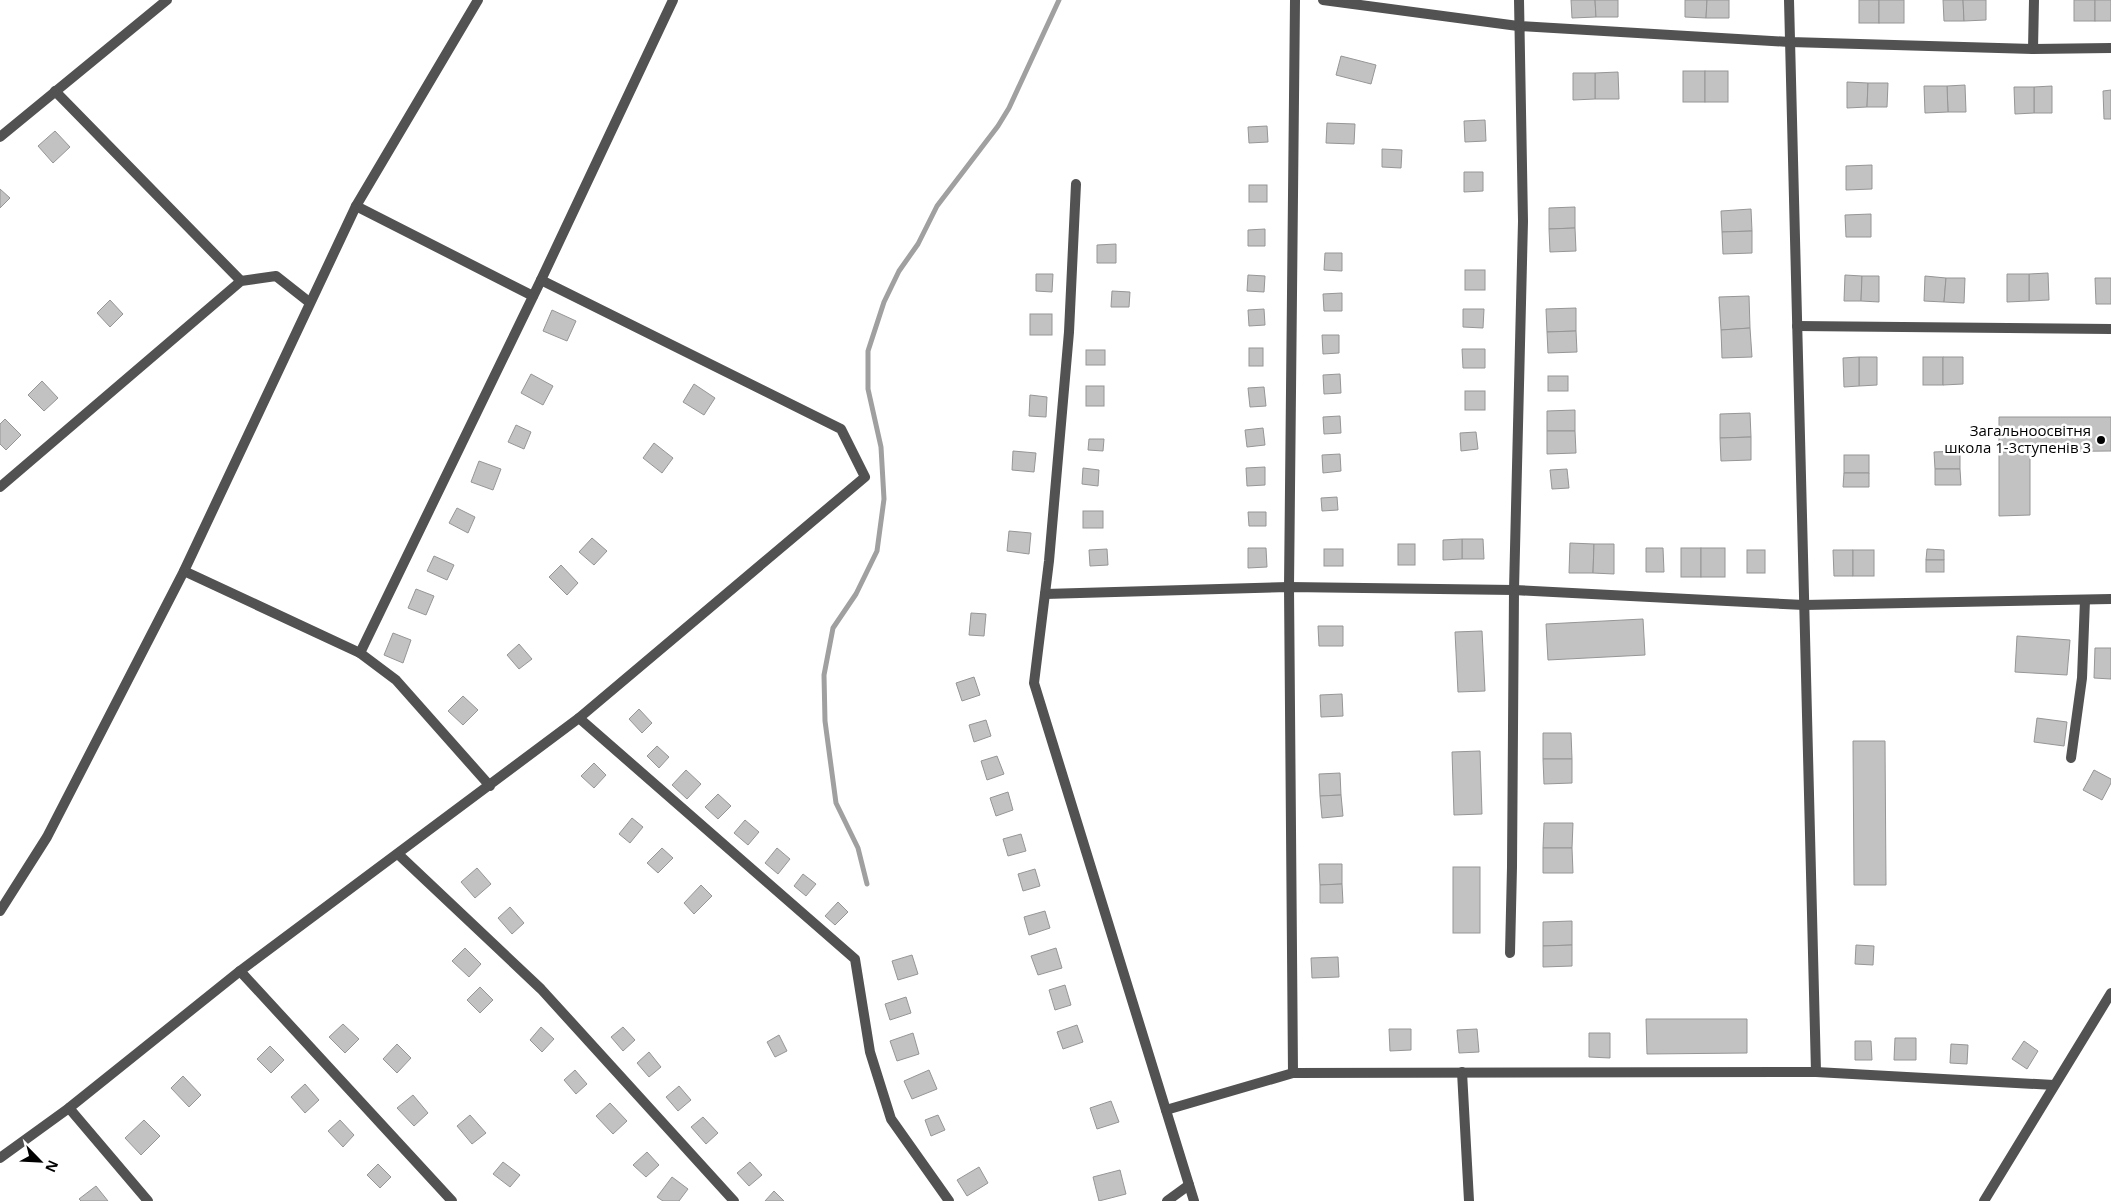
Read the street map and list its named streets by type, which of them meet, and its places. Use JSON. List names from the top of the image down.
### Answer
{
  "places": ["Загальноосвiтня школа 1-3ступенiв 3"],
  "north": "bottom right"
}
